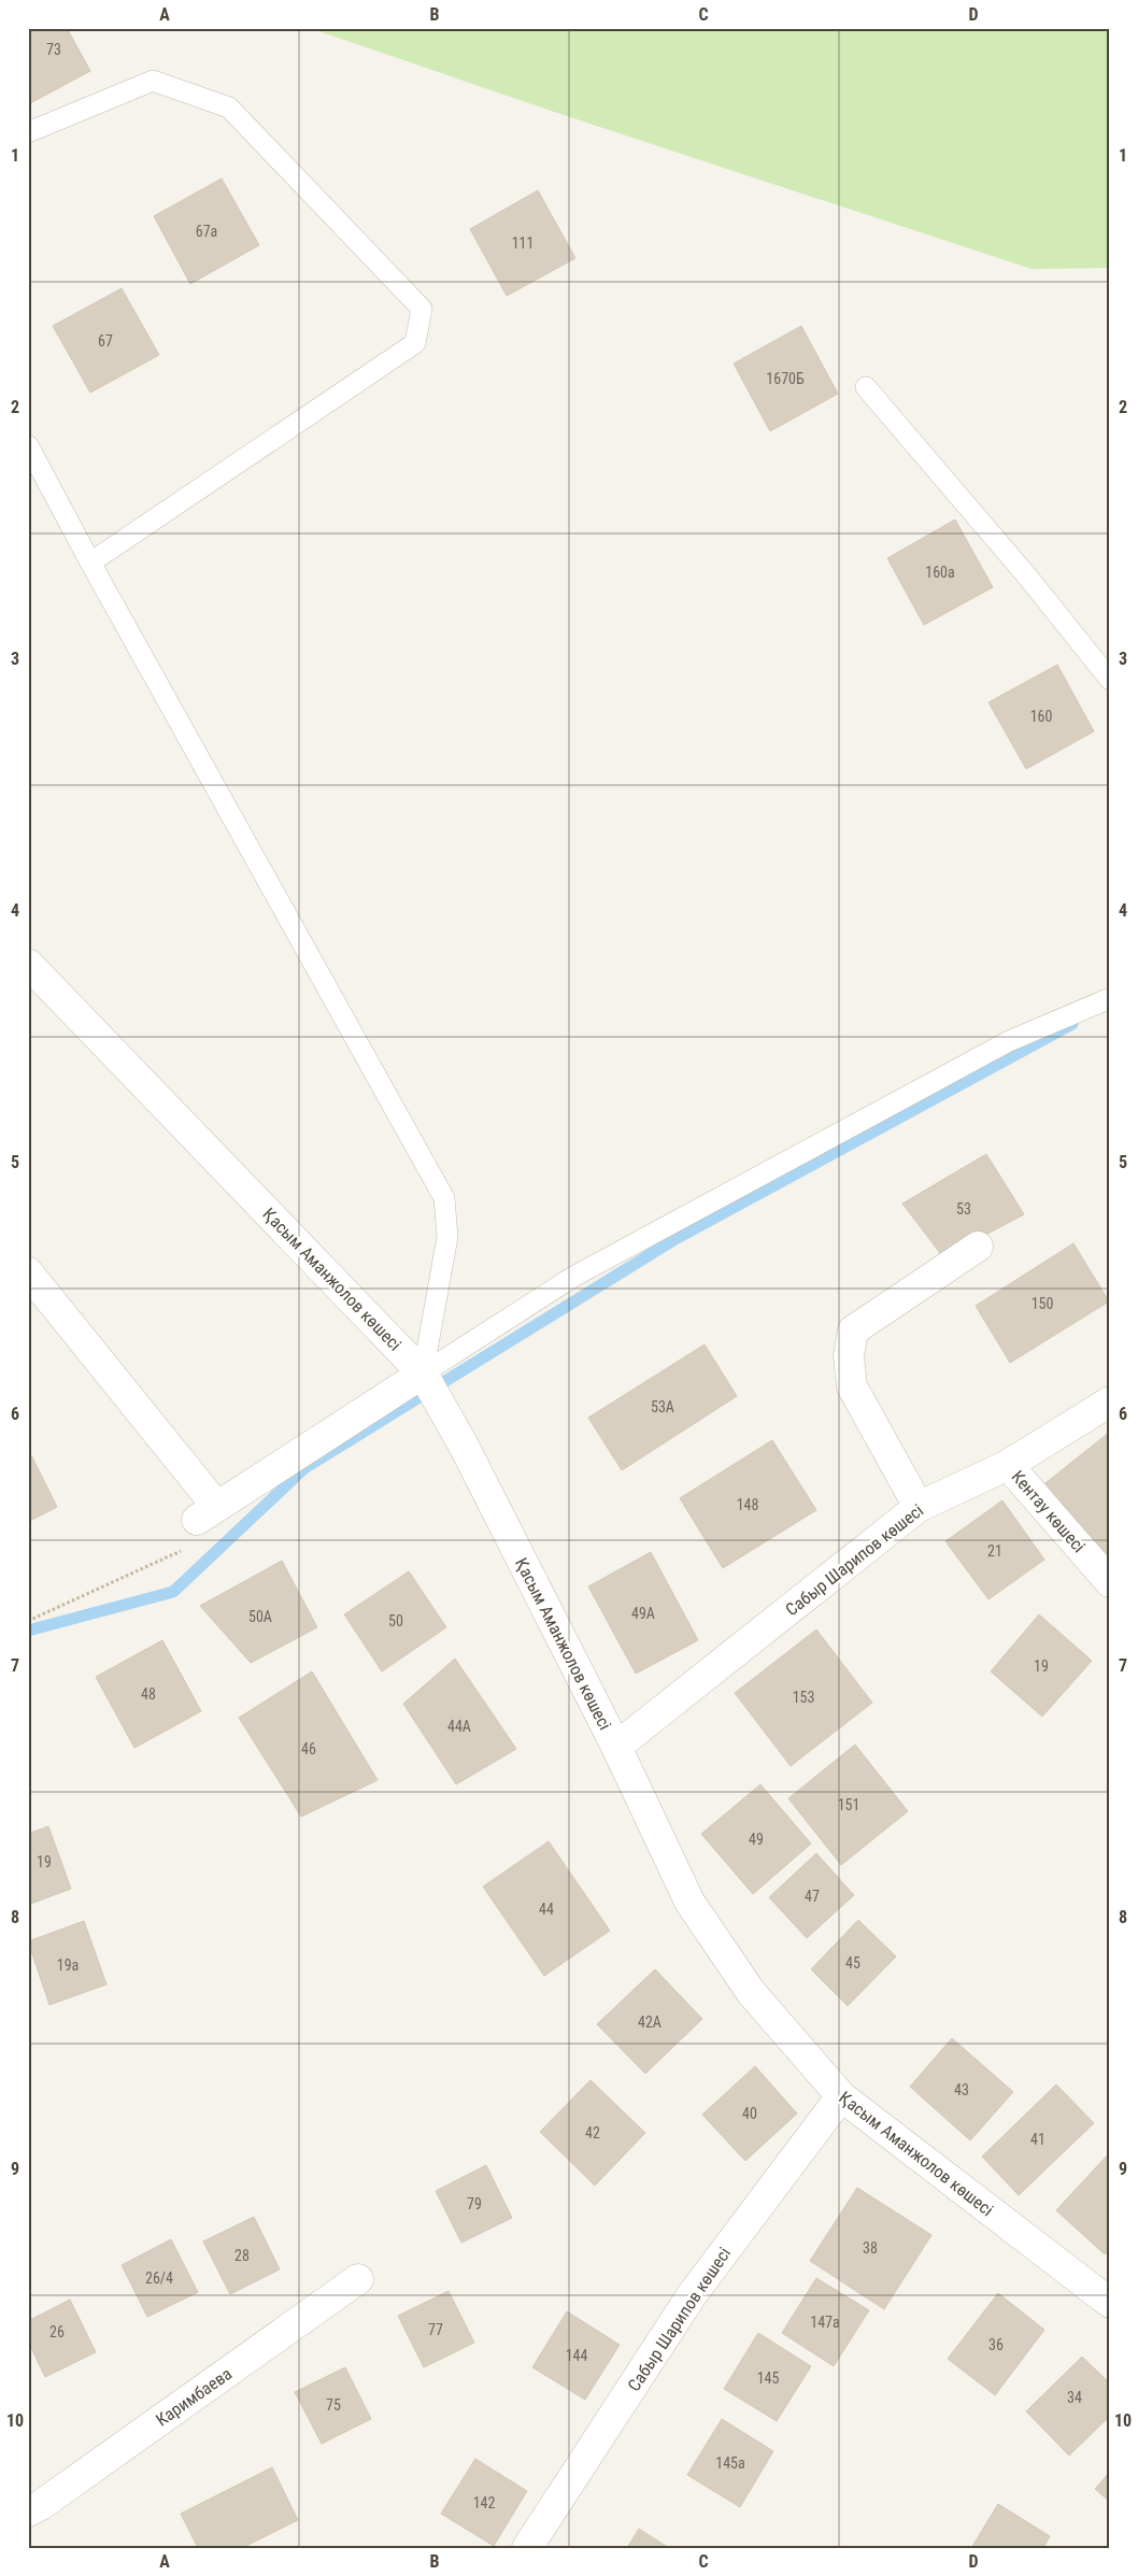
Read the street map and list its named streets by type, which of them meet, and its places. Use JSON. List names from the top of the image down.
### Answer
{
  "streets": {
    "street": [
      "Қасым Аманжолов көшесі",
      "Кентау көшесі",
      "Сабыр Шарипов көшесі",
      "Каримбаева"
    ]
  },
  "crossings": [
    ["Қасым Аманжолов көшесі", "Сабыр Шарипов көшесі"],
    ["Кентау көшесі", "Сабыр Шарипов көшесі"]
  ],
  "house_numbers": [
    "73",
    "67а",
    "111",
    "67",
    "1670Б",
    "160а",
    "160",
    "53",
    "150",
    "53А",
    "148",
    "21",
    "49А",
    "50А",
    "50",
    "19",
    "48",
    "153",
    "44А",
    "46",
    "151",
    "49",
    "19",
    "47",
    "44",
    "45",
    "19а",
    "42А",
    "43",
    "40",
    "42",
    "41",
    "79",
    "38",
    "28",
    "26/4",
    "147а",
    "77",
    "26",
    "36",
    "144",
    "145",
    "34",
    "75",
    "145а",
    "142"
  ],
  "grid": {
    "columns": [
      "A",
      "B",
      "C",
      "D"
    ],
    "rows": [
      "1",
      "2",
      "3",
      "4",
      "5",
      "6",
      "7",
      "8",
      "9",
      "10"
    ]
  }
}
